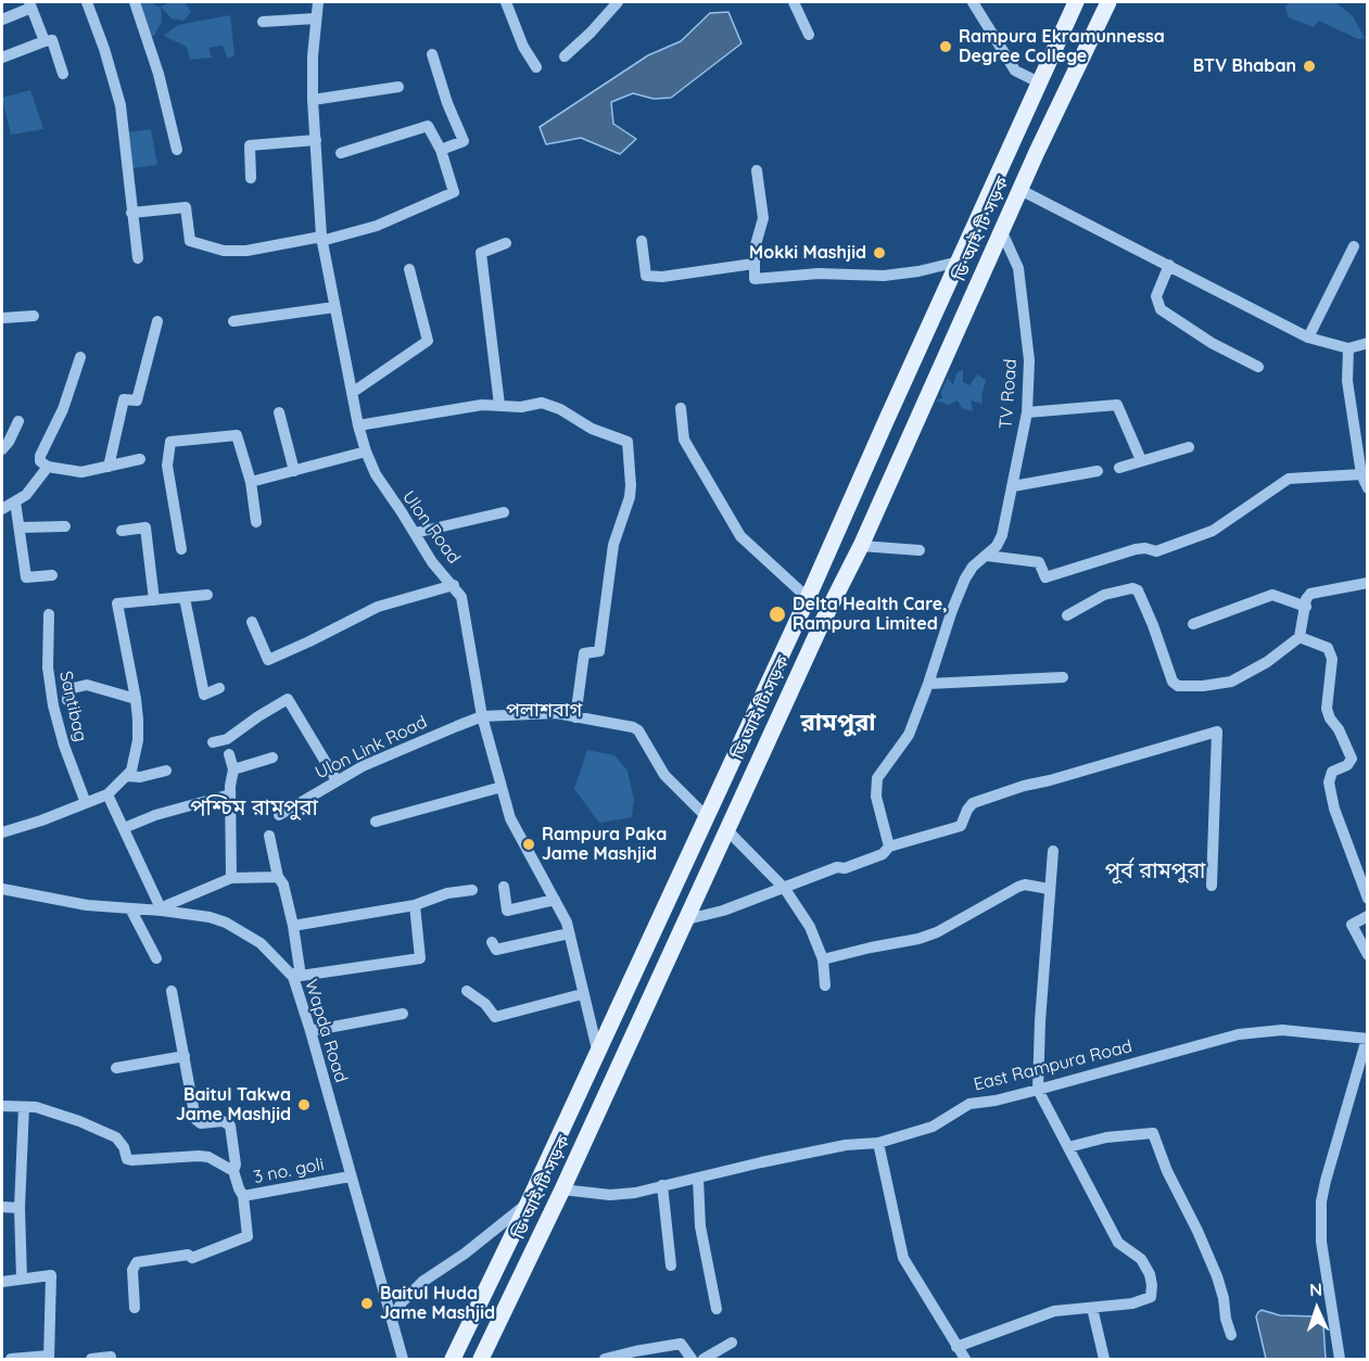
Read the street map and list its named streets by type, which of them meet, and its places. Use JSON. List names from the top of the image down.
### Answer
{
  "streets": {
    "main road": ["ডি আই টি সড়ক"],
    "street": [
      "TV Road",
      "Ulon Road",
      "Santibag",
      "Ulon Link Road",
      "Wapda Road",
      "East Rampura Road",
      "3 no. goli"
    ]
  },
  "crossings": [
    ["ডি আই টি সড়ক", "TV Road"],
    ["ডি আই টি সড়ক", "Ulon Road"],
    ["ডি আই টি সড়ক", "Ulon Link Road"],
    ["ডি আই টি সড়ক", "East Rampura Road"],
    ["Ulon Road", "Ulon Link Road"],
    ["Wapda Road", "3 no. goli"]
  ],
  "districts": [
    "পলাশবাগ",
    "রামপুরা",
    "পশ্চিম রামপুরা",
    "পূর্ব রামপুরা"
  ],
  "places": [
    "Rampura Ekramunnessa Degree College",
    "BTV Bhaban",
    "Mokki Mashjid",
    "Delta Health Care, Rampura Limited",
    "Rampura Paka Jame Mashjid",
    "Baitul Takwa Jame Mashjid",
    "Baitul Huda Jame Mashjid"
  ],
  "north": "top"
}
